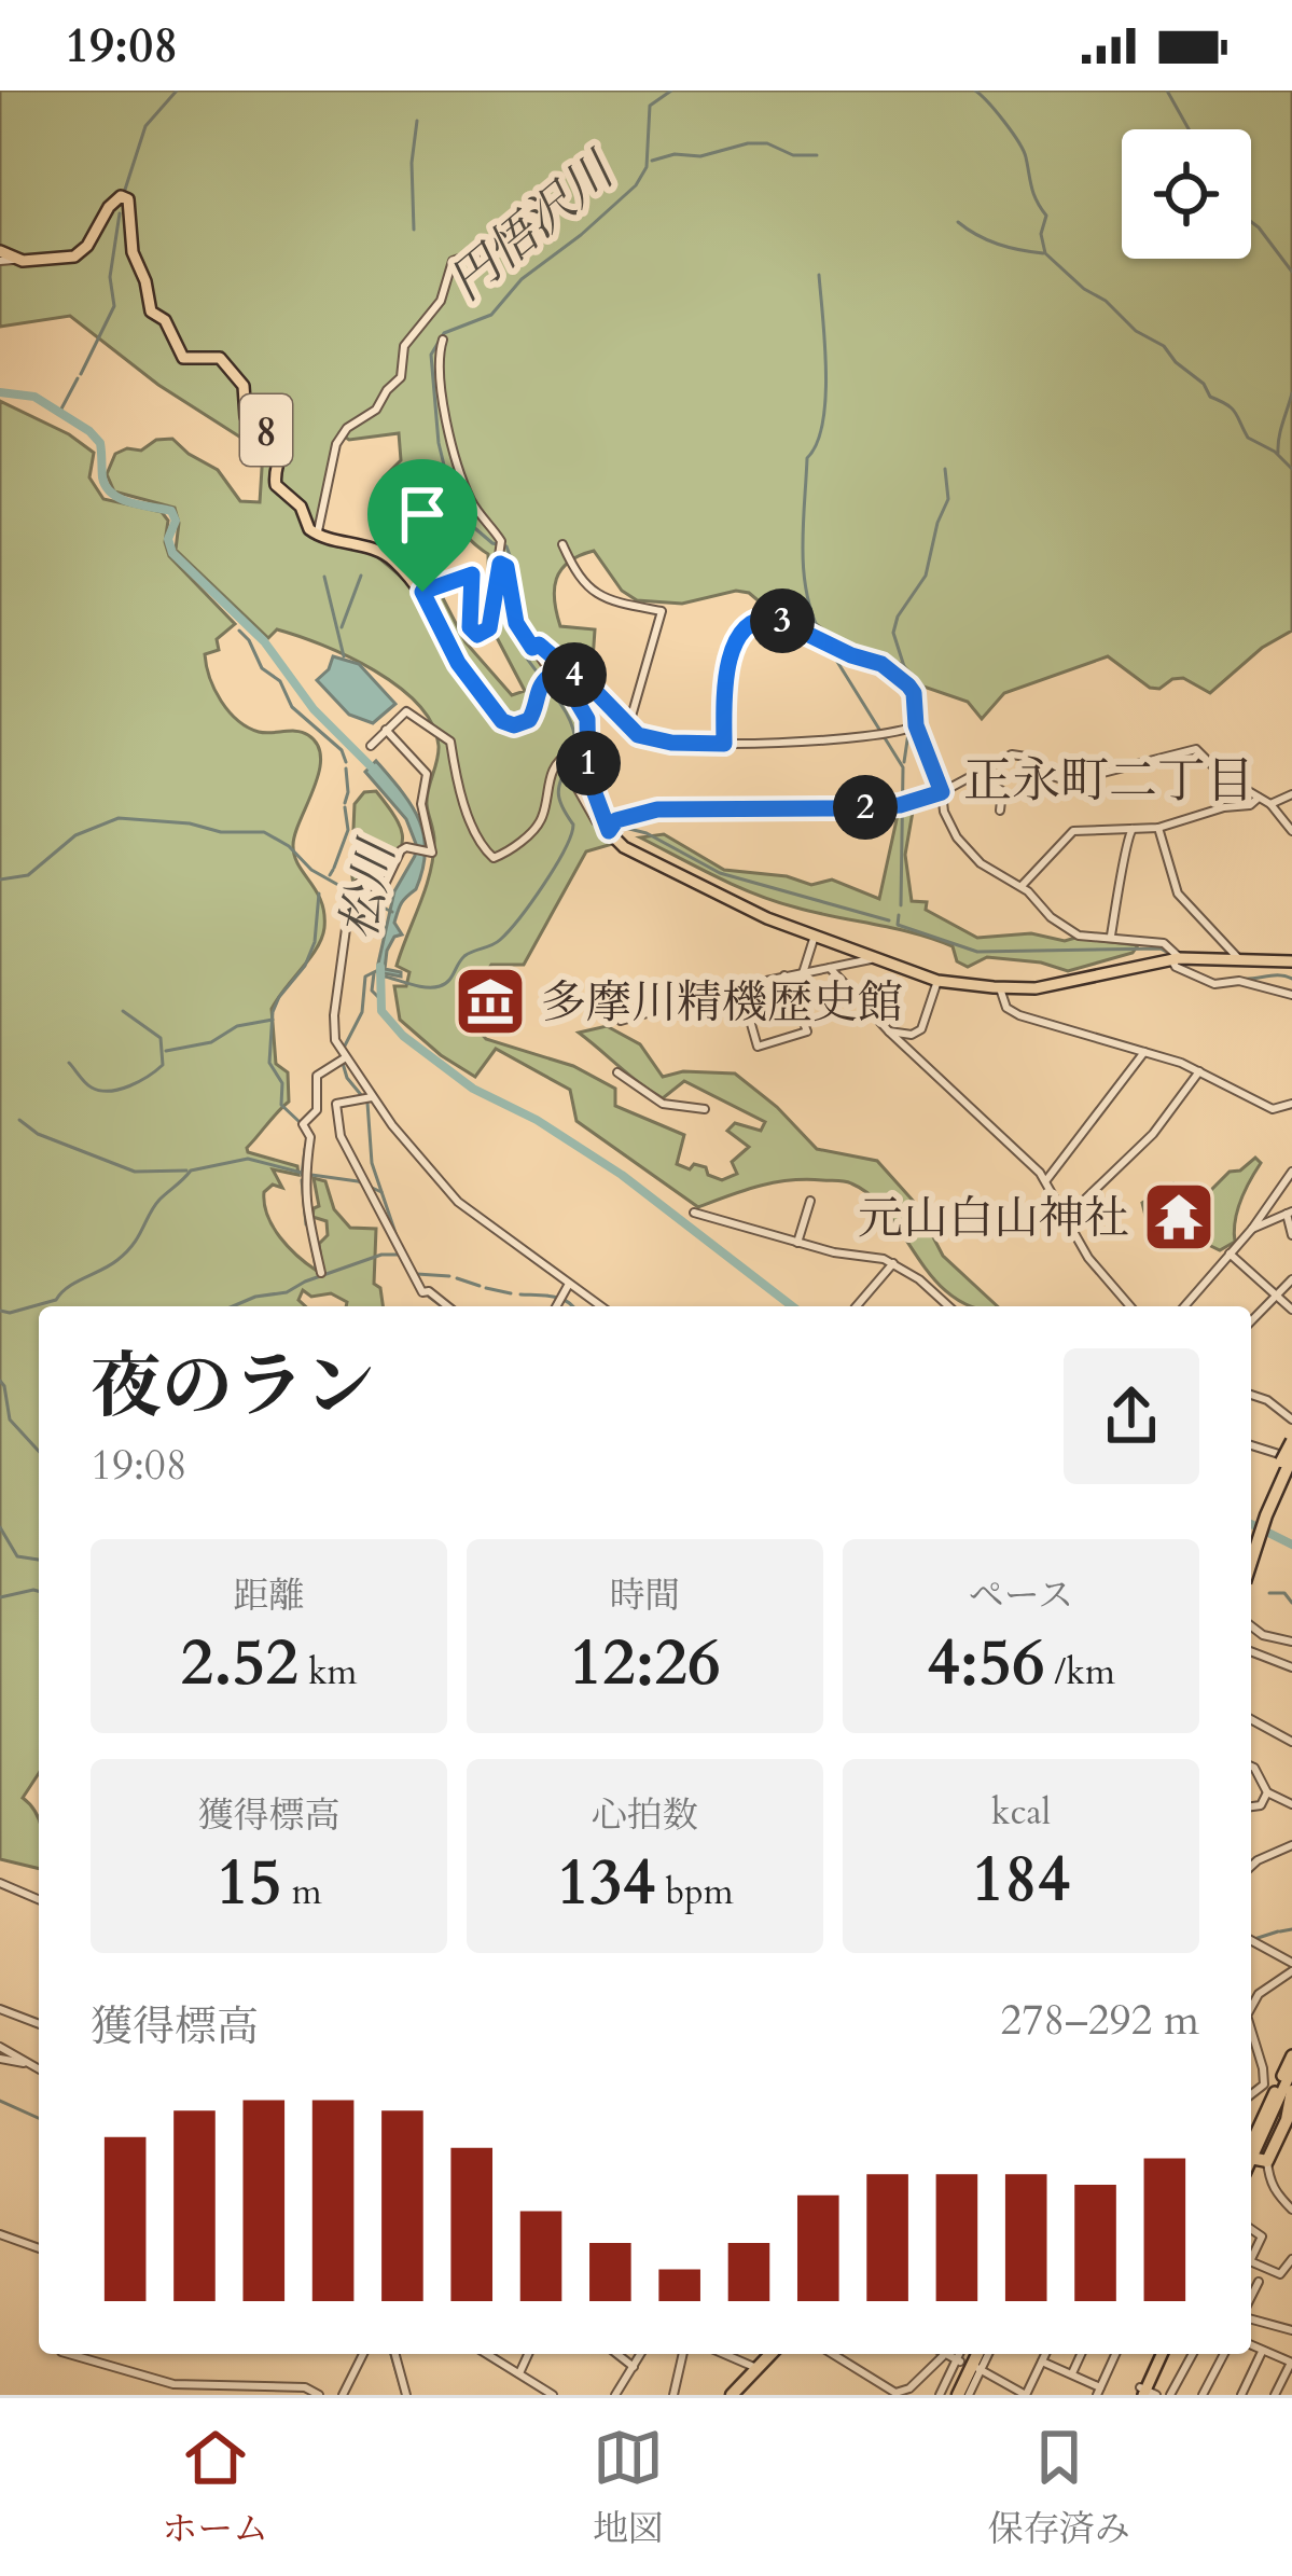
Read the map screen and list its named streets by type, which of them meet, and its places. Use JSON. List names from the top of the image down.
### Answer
{
  "streets": {
    "main road": ["8"]
  },
  "districts": ["正永町二丁目"],
  "water": ["円悟沢川", "松川"],
  "places": {
    "museum": ["多摩川精機歴史館"],
    "temple": ["元山白山神社"]
  },
  "page": {
    "status": "19:08",
    "pins": [
      "3",
      "4",
      "1",
      "2"
    ],
    "heading": ["夜のラン", "19:08"],
    "stats": [
      ["距離", "2.52 km"],
      ["時間", "12:26"],
      ["ペース", "4:56 /km"],
      ["獲得標高", "15 m"],
      ["心拍数", "134 bpm"],
      ["kcal", "184"]
    ],
    "chart": ["獲得標高", "278–292 m"],
    "tabs": ["ホーム", "地図", "保存済み"]
  }
}
